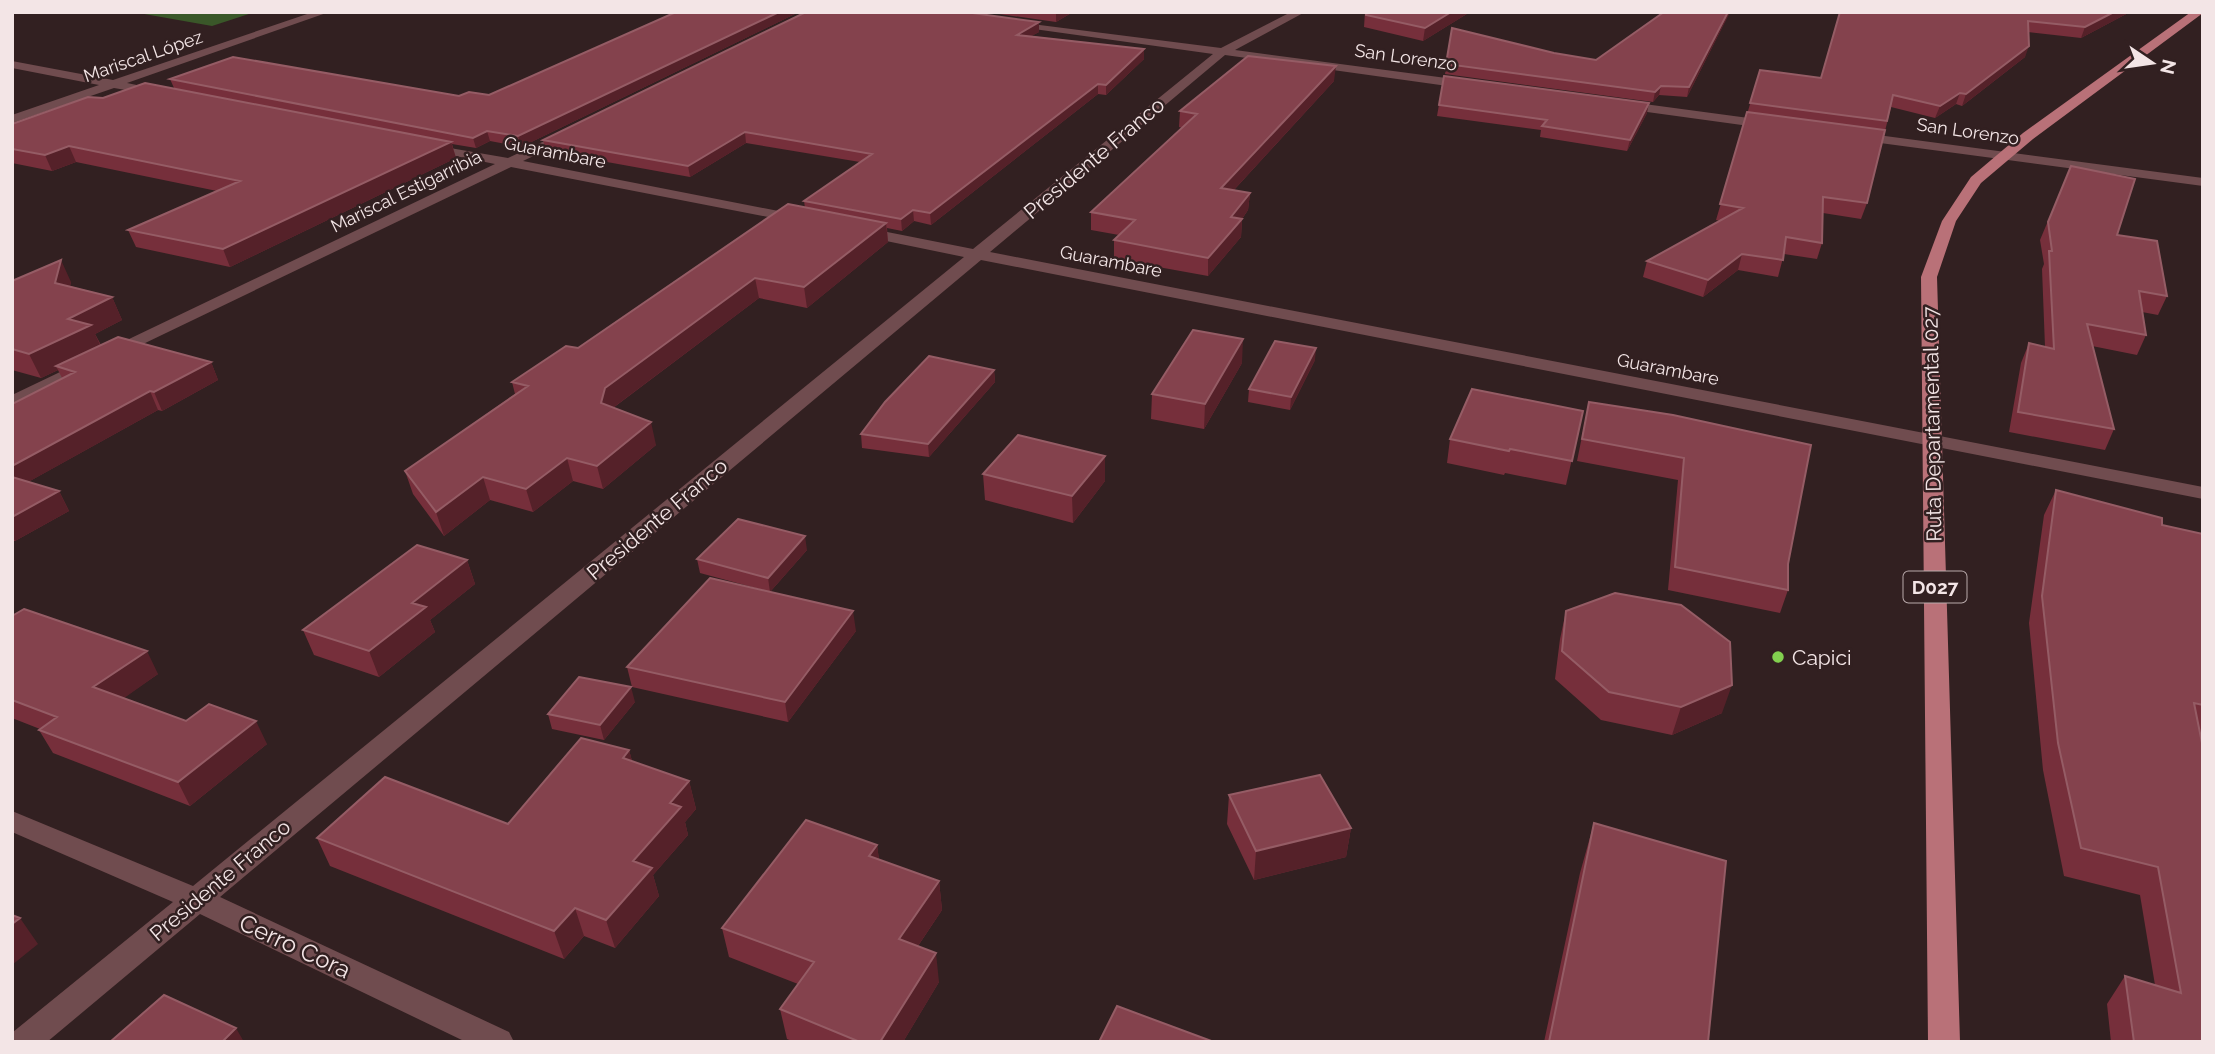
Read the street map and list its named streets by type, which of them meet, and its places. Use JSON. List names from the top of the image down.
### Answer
{
  "streets": {
    "main road": ["Ruta Departamental 027", "D027"],
    "street": [
      "Mariscal López",
      "San Lorenzo",
      "Guarambare",
      "Presidente Franco",
      "Mariscal Estigarribia",
      "Cerro Cora"
    ]
  },
  "crossings": [
    ["San Lorenzo", "Presidente Franco"],
    ["San Lorenzo", "Ruta Departamental 027"],
    ["Guarambare", "Presidente Franco"],
    ["Guarambare", "Mariscal Estigarribia"],
    ["Guarambare", "Ruta Departamental 027"],
    ["Presidente Franco", "Cerro Cora"]
  ],
  "places": ["Capici"],
  "north": "right"
}
